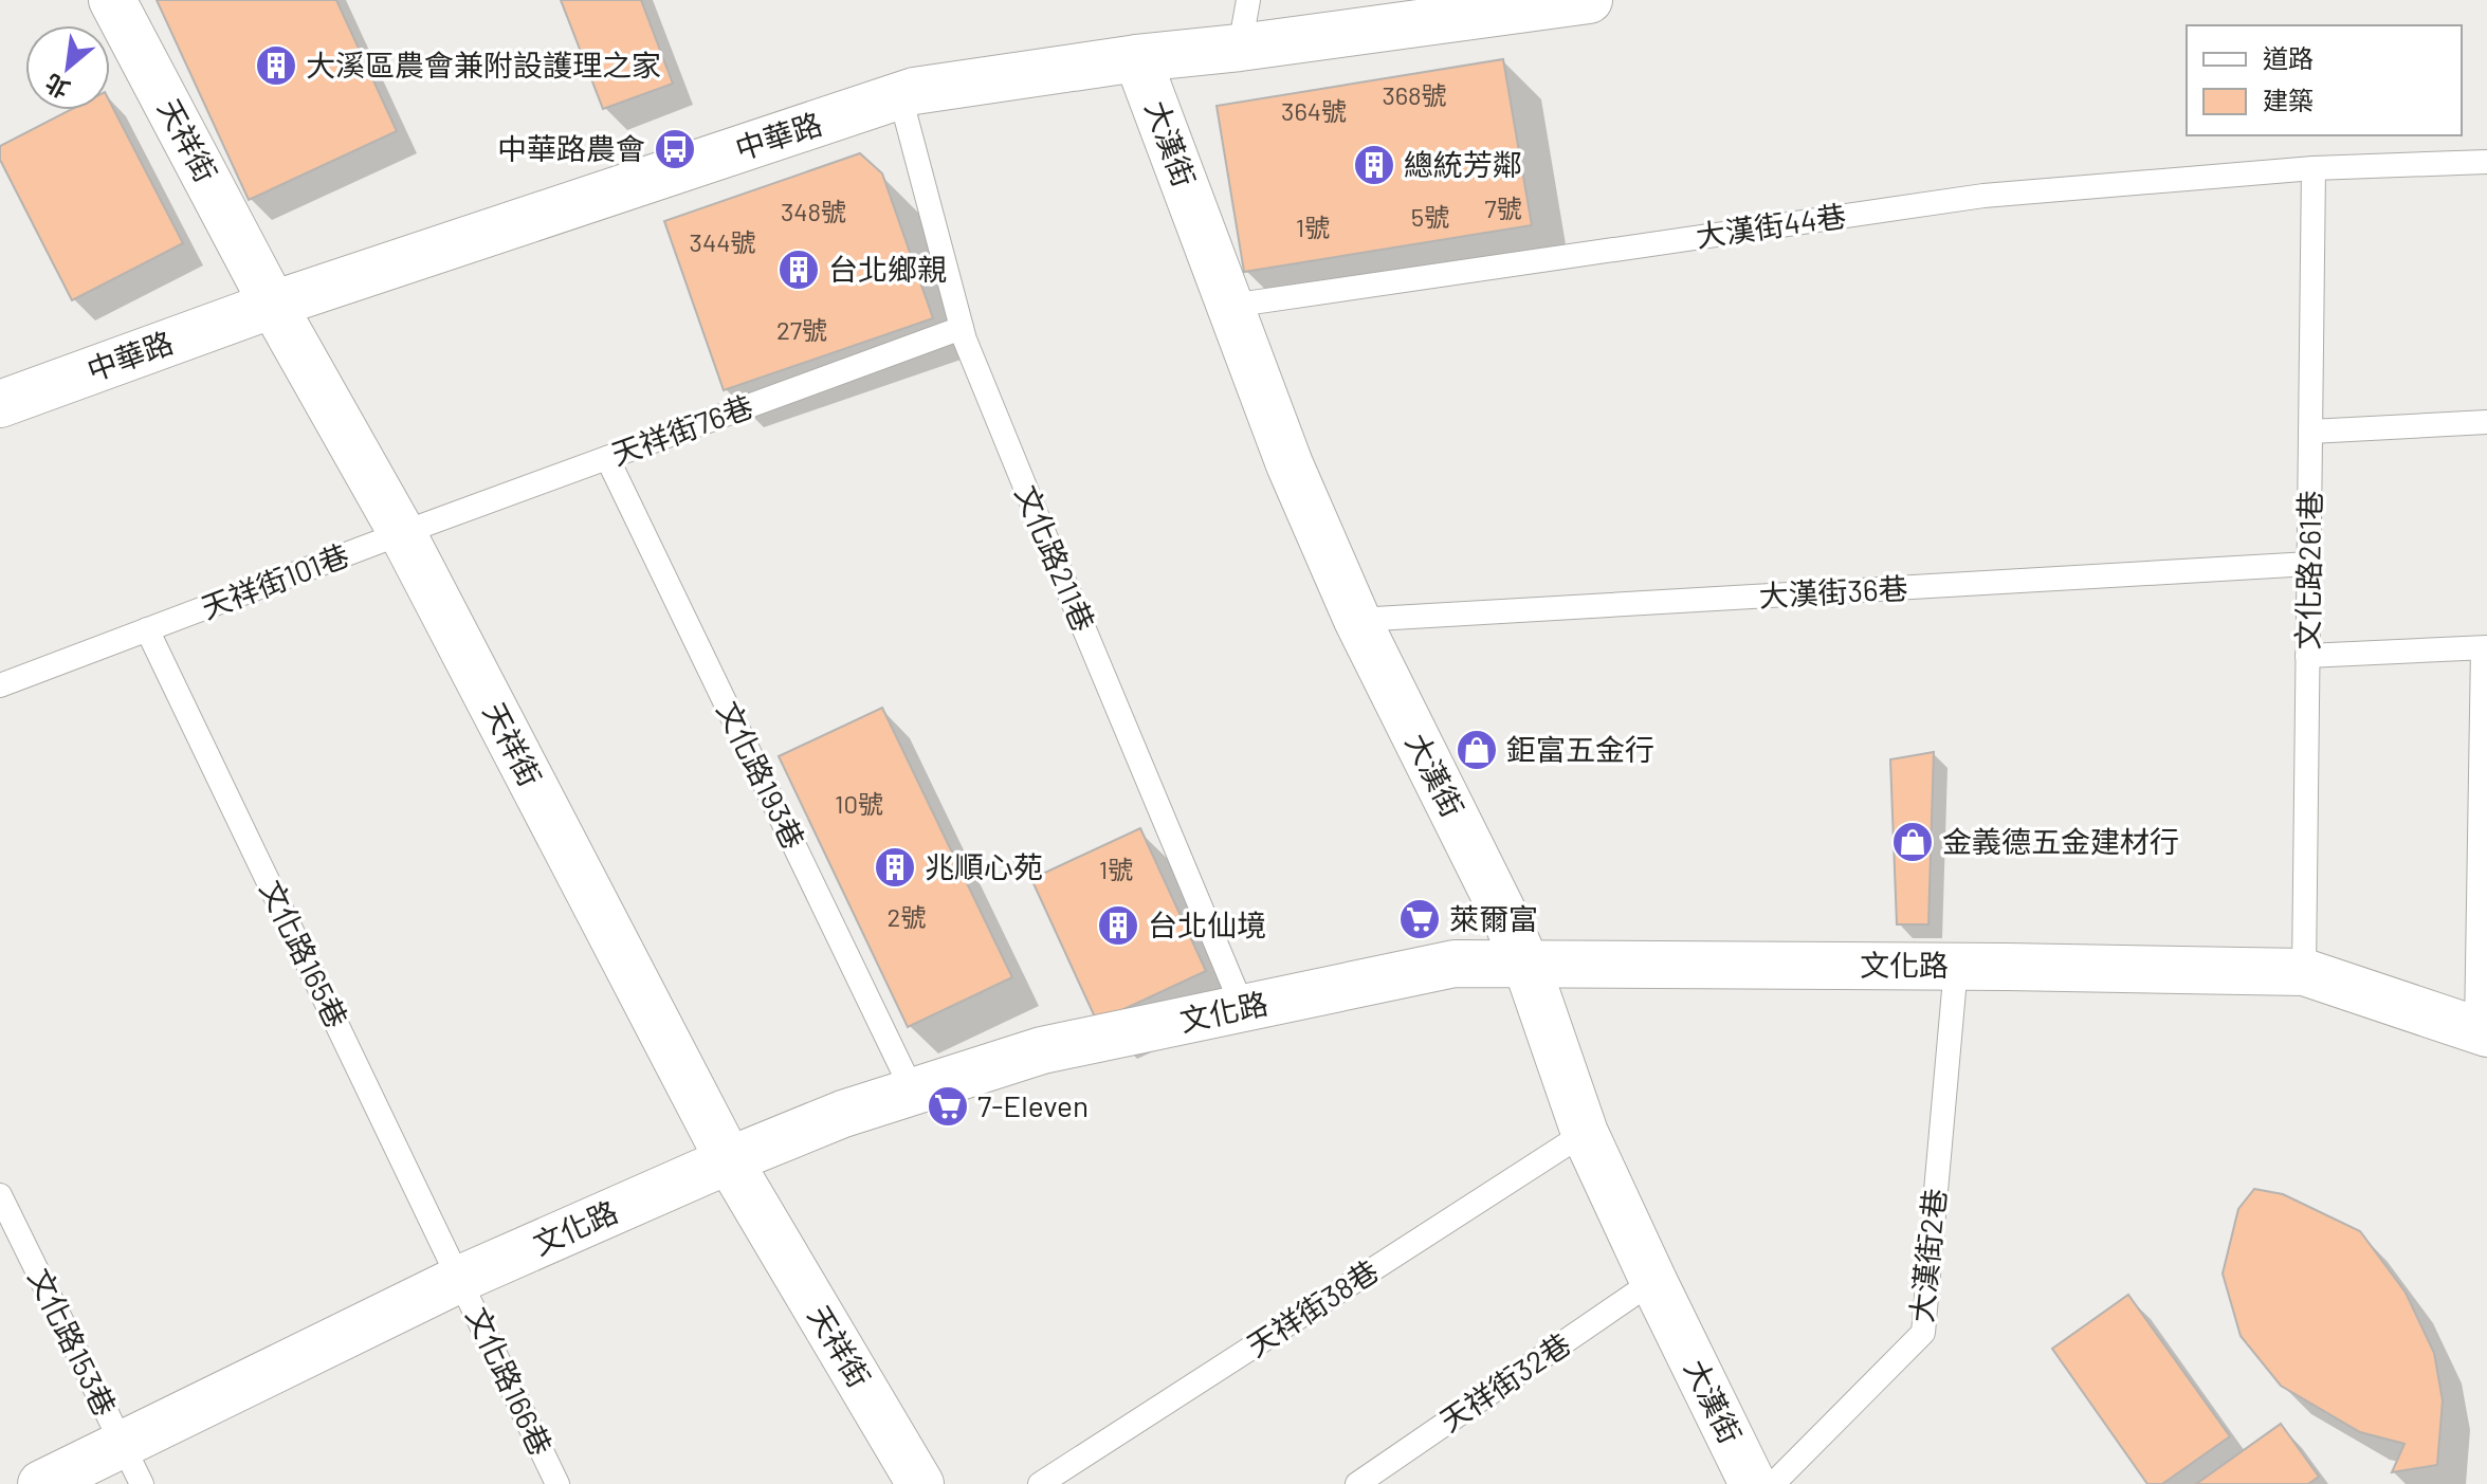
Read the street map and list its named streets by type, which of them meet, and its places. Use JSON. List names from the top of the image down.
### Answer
{
  "streets": {
    "street": [
      "中華路",
      "天祥街",
      "大漢街",
      "文化路"
    ],
    "lane": [
      "大漢街44巷",
      "天祥街76巷",
      "文化路211巷",
      "文化路261巷",
      "天祥街101巷",
      "大漢街36巷",
      "文化路193巷",
      "文化路165巷",
      "大漢街2巷",
      "天祥街38巷",
      "文化路153巷",
      "文化路166巷",
      "天祥街32巷"
    ]
  },
  "crossings": [
    ["中華路", "天祥街"],
    ["中華路", "大漢街"],
    ["中華路", "文化路211巷"],
    ["天祥街", "天祥街76巷"],
    ["天祥街", "天祥街101巷"],
    ["天祥街", "文化路"],
    ["大漢街", "大漢街44巷"],
    ["大漢街", "大漢街36巷"],
    ["大漢街", "文化路"],
    ["大漢街", "天祥街38巷"],
    ["大漢街", "天祥街32巷"],
    ["大漢街44巷", "文化路261巷"],
    ["天祥街76巷", "文化路211巷"],
    ["天祥街76巷", "天祥街101巷"],
    ["天祥街76巷", "文化路193巷"],
    ["文化路211巷", "文化路"],
    ["文化路261巷", "大漢街36巷"],
    ["文化路261巷", "文化路"],
    ["天祥街101巷", "文化路165巷"],
    ["文化路193巷", "文化路"],
    ["文化路165巷", "文化路"],
    ["文化路165巷", "文化路166巷"],
    ["文化路", "大漢街2巷"],
    ["文化路", "文化路153巷"],
    ["文化路", "文化路166巷"]
  ],
  "places": {
    "building": [
      "大溪區農會兼附設護理之家",
      "總統芳鄰",
      "台北鄉親",
      "兆順心苑",
      "台北仙境"
    ],
    "bus stop": ["中華路農會"],
    "shop": ["鉅富五金行", "金義德五金建材行"],
    "supermarket": ["萊爾富", "7-Eleven"]
  },
  "house_numbers": [
    "368號",
    "364號",
    "7號",
    "348號",
    "5號",
    "1號",
    "344號",
    "27號",
    "10號",
    "1號",
    "2號"
  ],
  "legend": ["道路", "建築"],
  "north": "bottom left"
}
